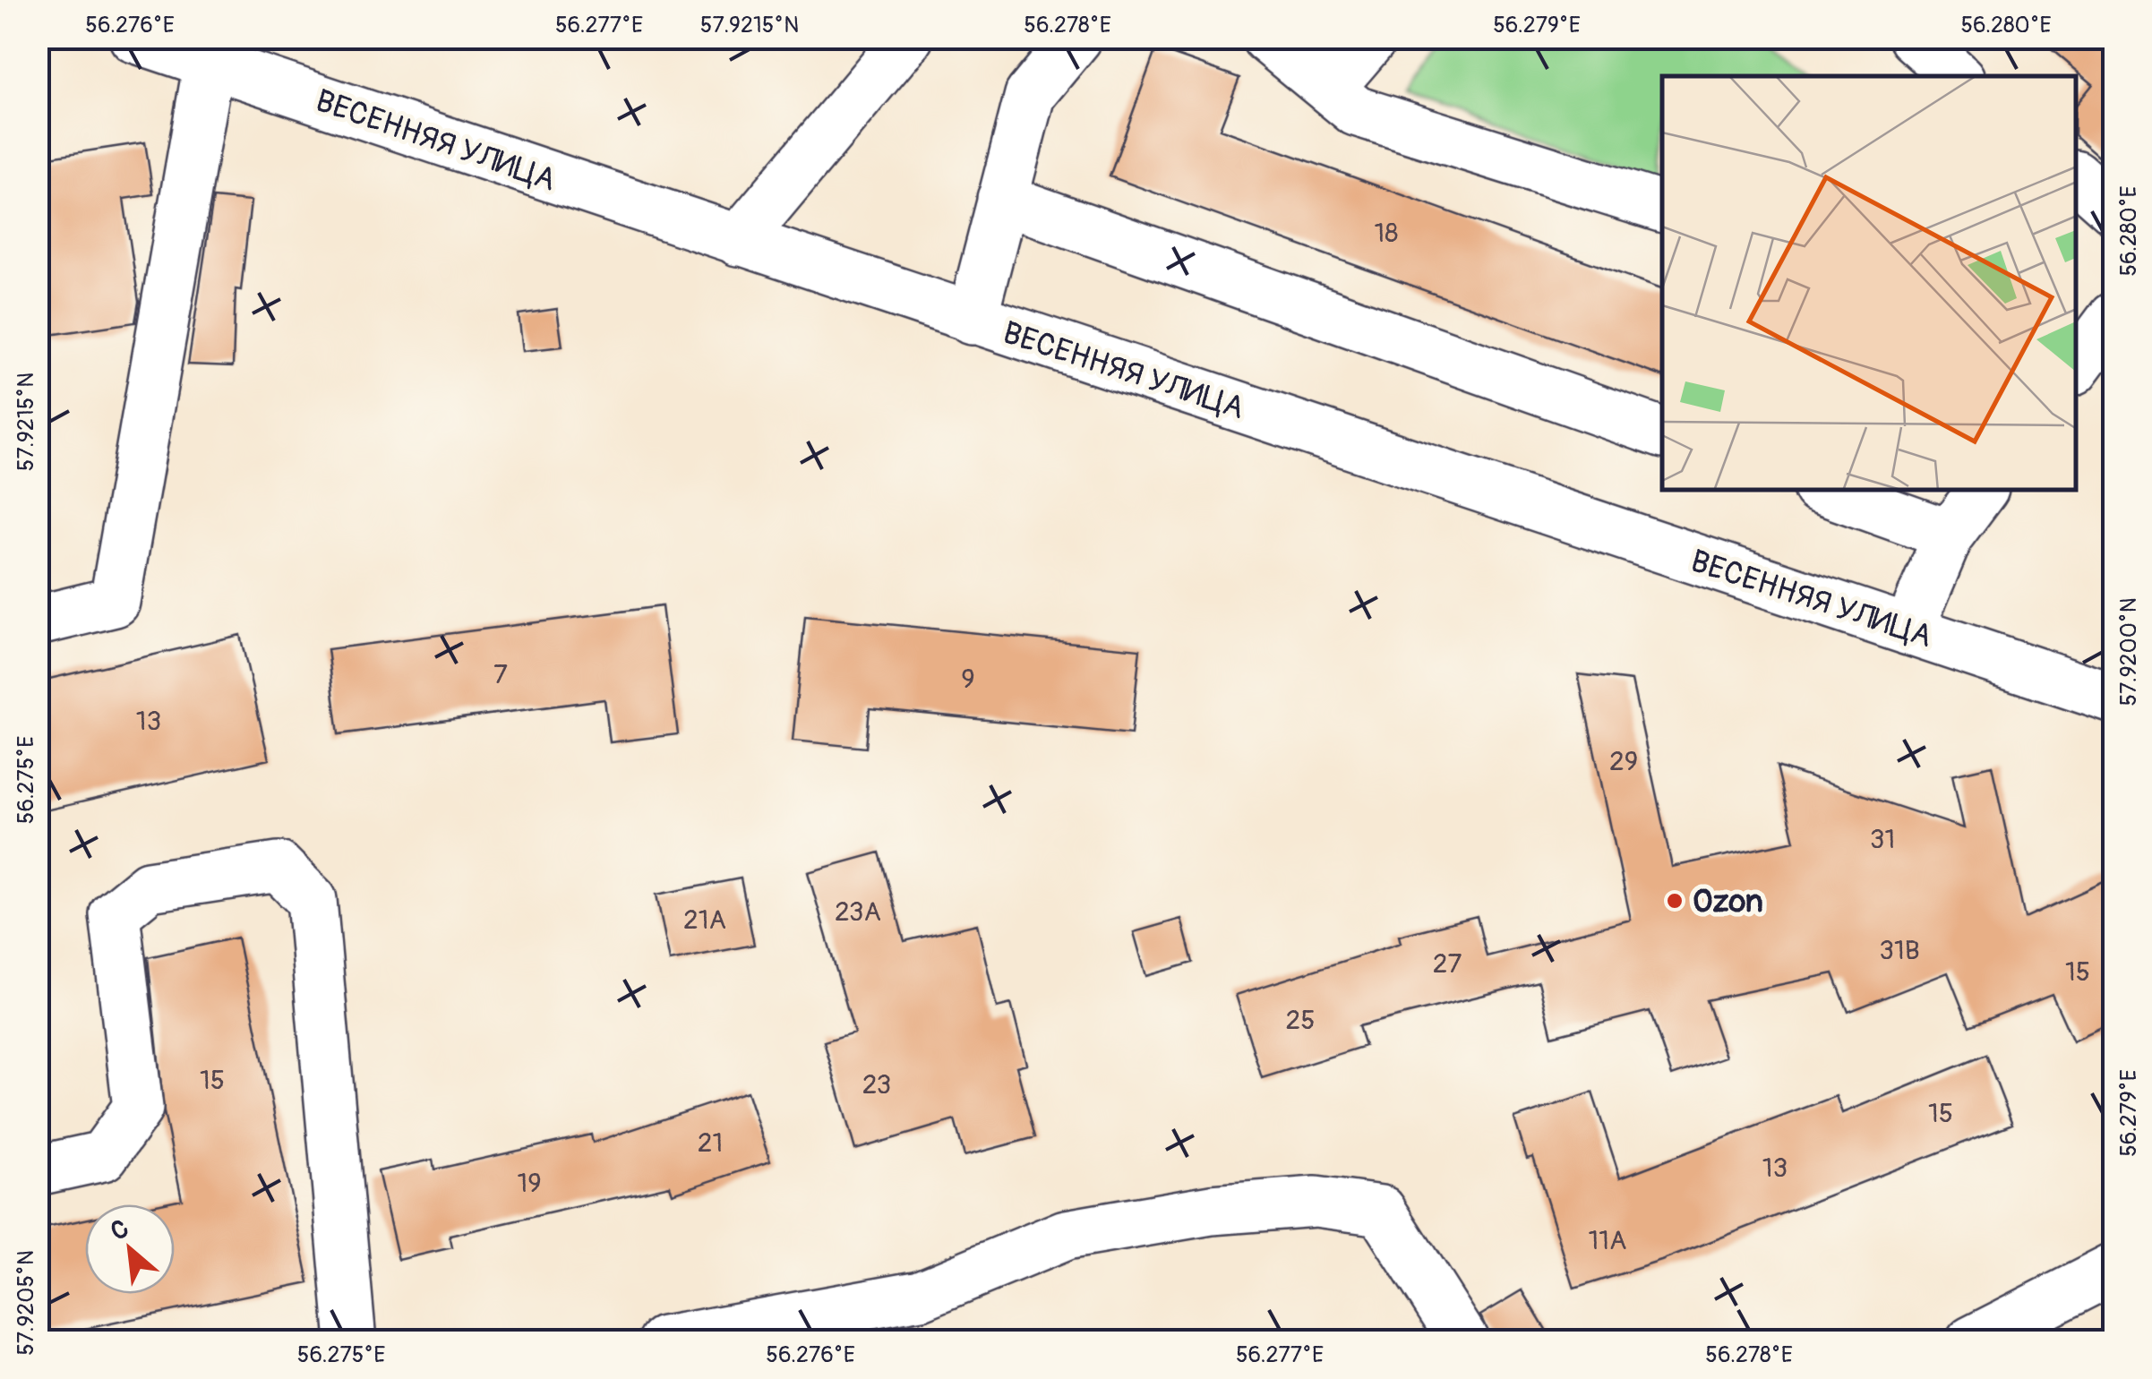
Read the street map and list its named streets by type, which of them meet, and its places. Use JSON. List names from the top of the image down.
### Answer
{
  "streets": {
    "street": ["ВЕСЕННЯЯ УЛИЦА"]
  },
  "places": ["Ozon"],
  "house_numbers": [
    "18",
    "7",
    "9",
    "13",
    "29",
    "31",
    "23А",
    "21А",
    "31В",
    "27",
    "15",
    "25",
    "15",
    "23",
    "15",
    "21",
    "13",
    "19",
    "11А"
  ],
  "north": "top left",
  "coordinates": [
    "56.276°E",
    "56.277°E",
    "57.9215°N",
    "56.278°E",
    "56.279°E",
    "56.280°E",
    "57.9200°N",
    "56.275°E",
    "57.9205°N"
  ]
}
